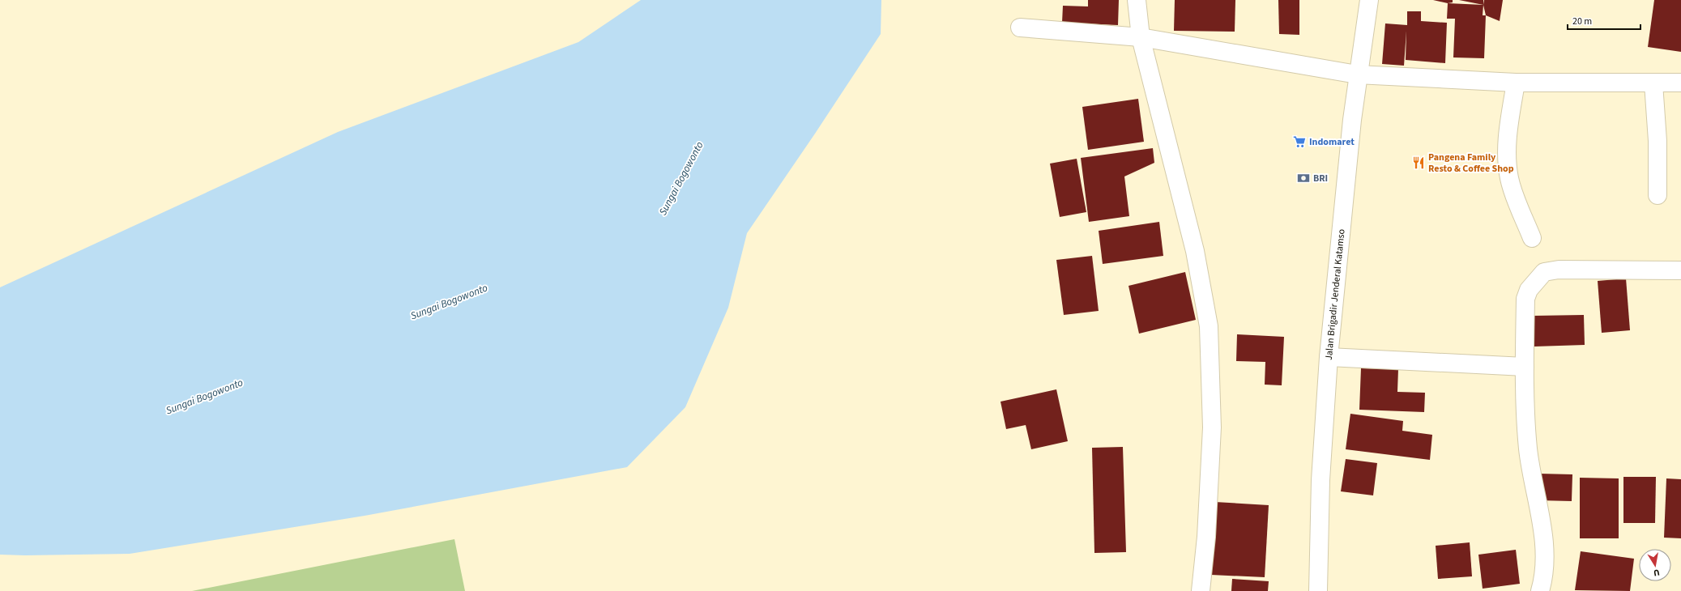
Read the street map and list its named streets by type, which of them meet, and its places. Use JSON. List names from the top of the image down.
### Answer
{
  "streets": {
    "street": ["Jalan Brigadir Jenderal Katamso"]
  },
  "water": ["Sungai Bogowonto"],
  "places": {
    "supermarket": ["Indomaret"],
    "restaurant": ["Pangena Family Resto & Coffee Shop"],
    "bank": ["BRI"]
  },
  "scale_bar": "20 m",
  "north": "bottom"
}
